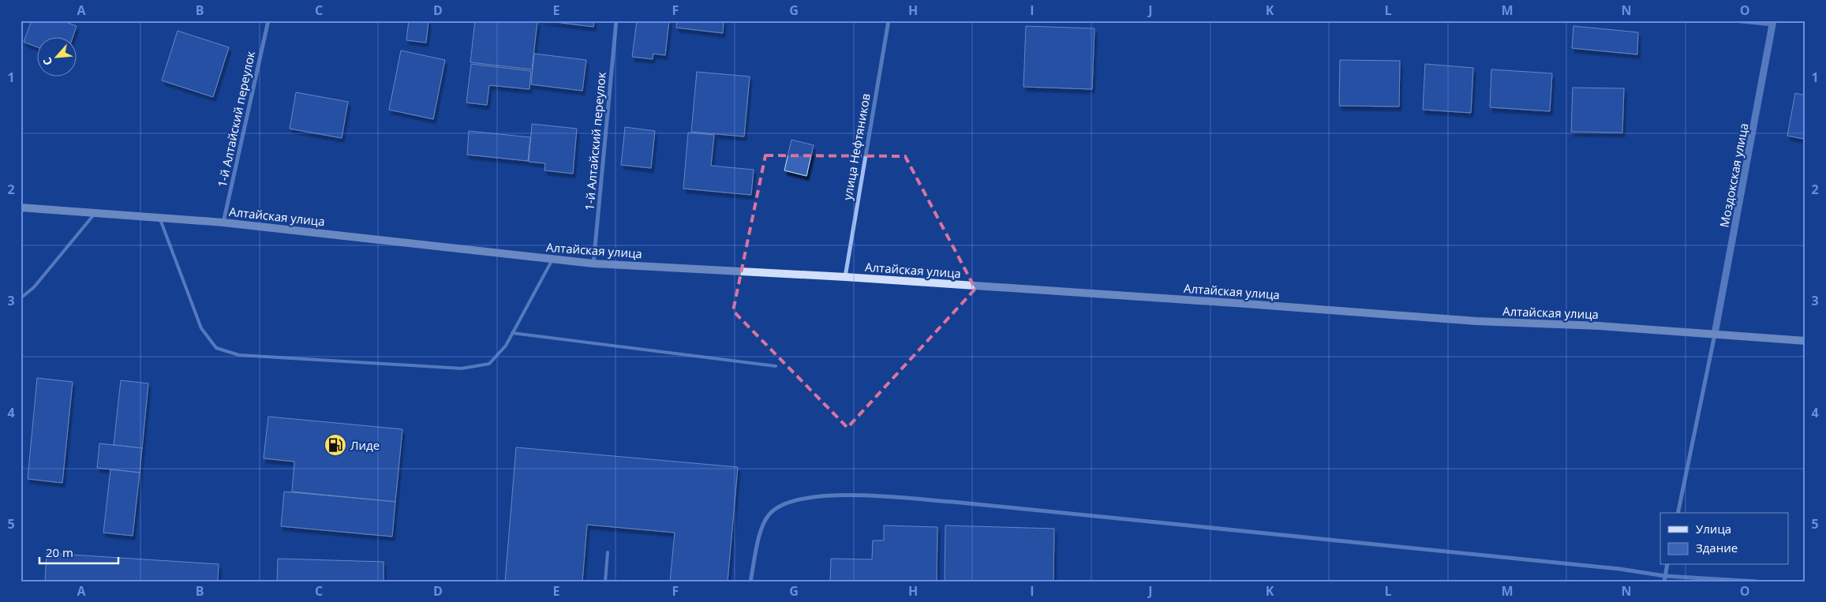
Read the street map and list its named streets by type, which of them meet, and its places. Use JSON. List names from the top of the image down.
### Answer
{
  "streets": {
    "main road": ["Алтайская улица"],
    "street": ["1-й Алтайский переулок", "улица Нефтяников", "Моздокская улица"]
  },
  "crossings": [
    ["1-й Алтайский переулок", "Алтайская улица"],
    ["улица Нефтяников", "Алтайская улица"],
    ["Моздокская улица", "Алтайская улица"]
  ],
  "places": {
    "fuel station": ["Лиде"]
  },
  "legend": ["Улица", "Здание"],
  "scale_bar": "20 m",
  "north": "bottom left",
  "grid": {
    "columns": [
      "A",
      "B",
      "C",
      "D",
      "E",
      "F",
      "G",
      "H",
      "I",
      "J",
      "K",
      "L",
      "M",
      "N",
      "O"
    ],
    "rows": [
      "1",
      "2",
      "3",
      "4",
      "5"
    ]
  }
}
